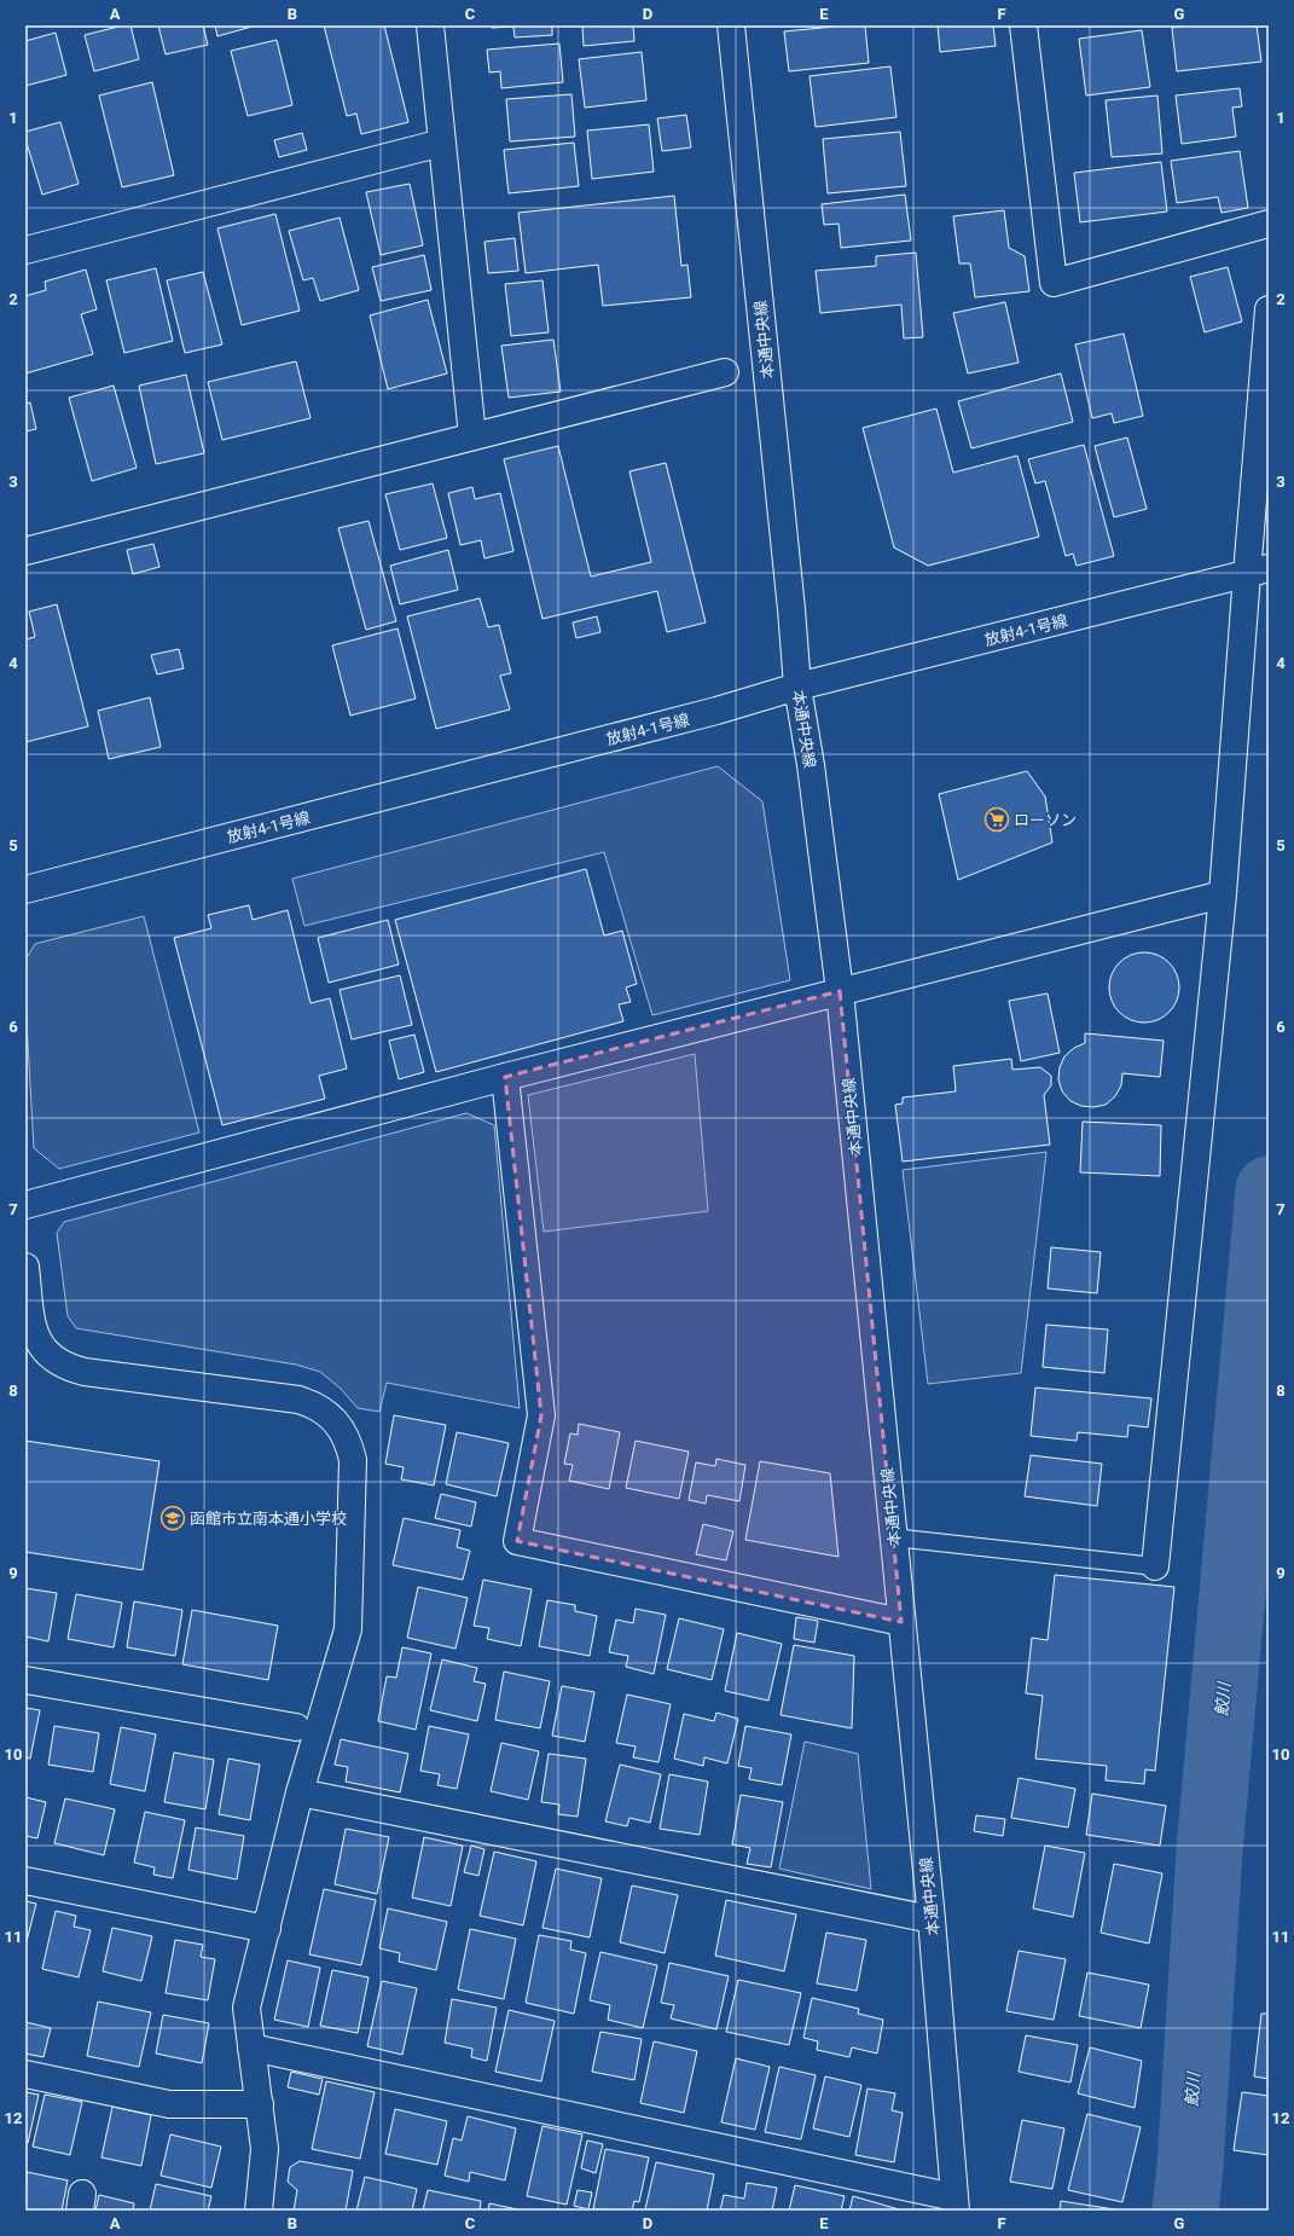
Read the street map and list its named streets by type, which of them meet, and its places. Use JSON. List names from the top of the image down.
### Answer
{
  "streets": {
    "street": ["本通中央線", "放射4-1号線"]
  },
  "crossings": [
    ["本通中央線", "放射4-1号線"]
  ],
  "water": ["鮫川"],
  "places": {
    "supermarket": ["ローソン"],
    "school or university": ["函館市立南本通小学校"]
  },
  "grid": {
    "columns": [
      "A",
      "B",
      "C",
      "D",
      "E",
      "F",
      "G"
    ],
    "rows": [
      "1",
      "2",
      "3",
      "4",
      "5",
      "6",
      "7",
      "8",
      "9",
      "10",
      "11",
      "12"
    ]
  }
}
